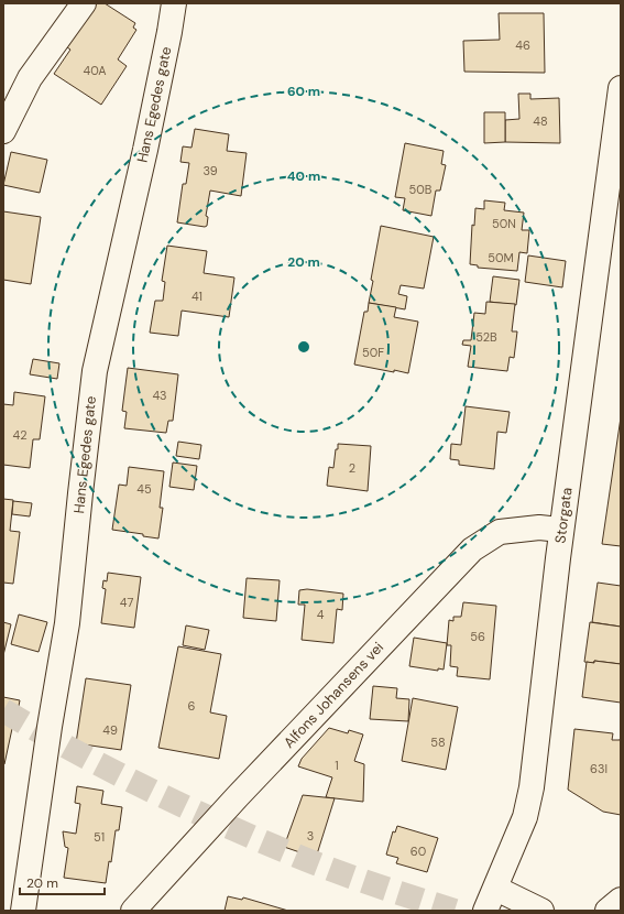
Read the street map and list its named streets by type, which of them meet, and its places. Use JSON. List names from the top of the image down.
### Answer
{
  "streets": {
    "street": ["Hans Egedes gate", "Storgata", "Alfons Johansens vei"]
  },
  "crossings": [
    ["Storgata", "Alfons Johansens vei"]
  ],
  "house_numbers": [
    "46",
    "40A",
    "48",
    "39",
    "50B",
    "50N",
    "50M",
    "41",
    "52B",
    "50F",
    "43",
    "42",
    "2",
    "45",
    "47",
    "4",
    "56",
    "6",
    "49",
    "58",
    "1",
    "63I",
    "3",
    "51",
    "60"
  ],
  "scale_bar": "20 m",
  "rings": ["60 m", "40 m", "20 m"]
}
